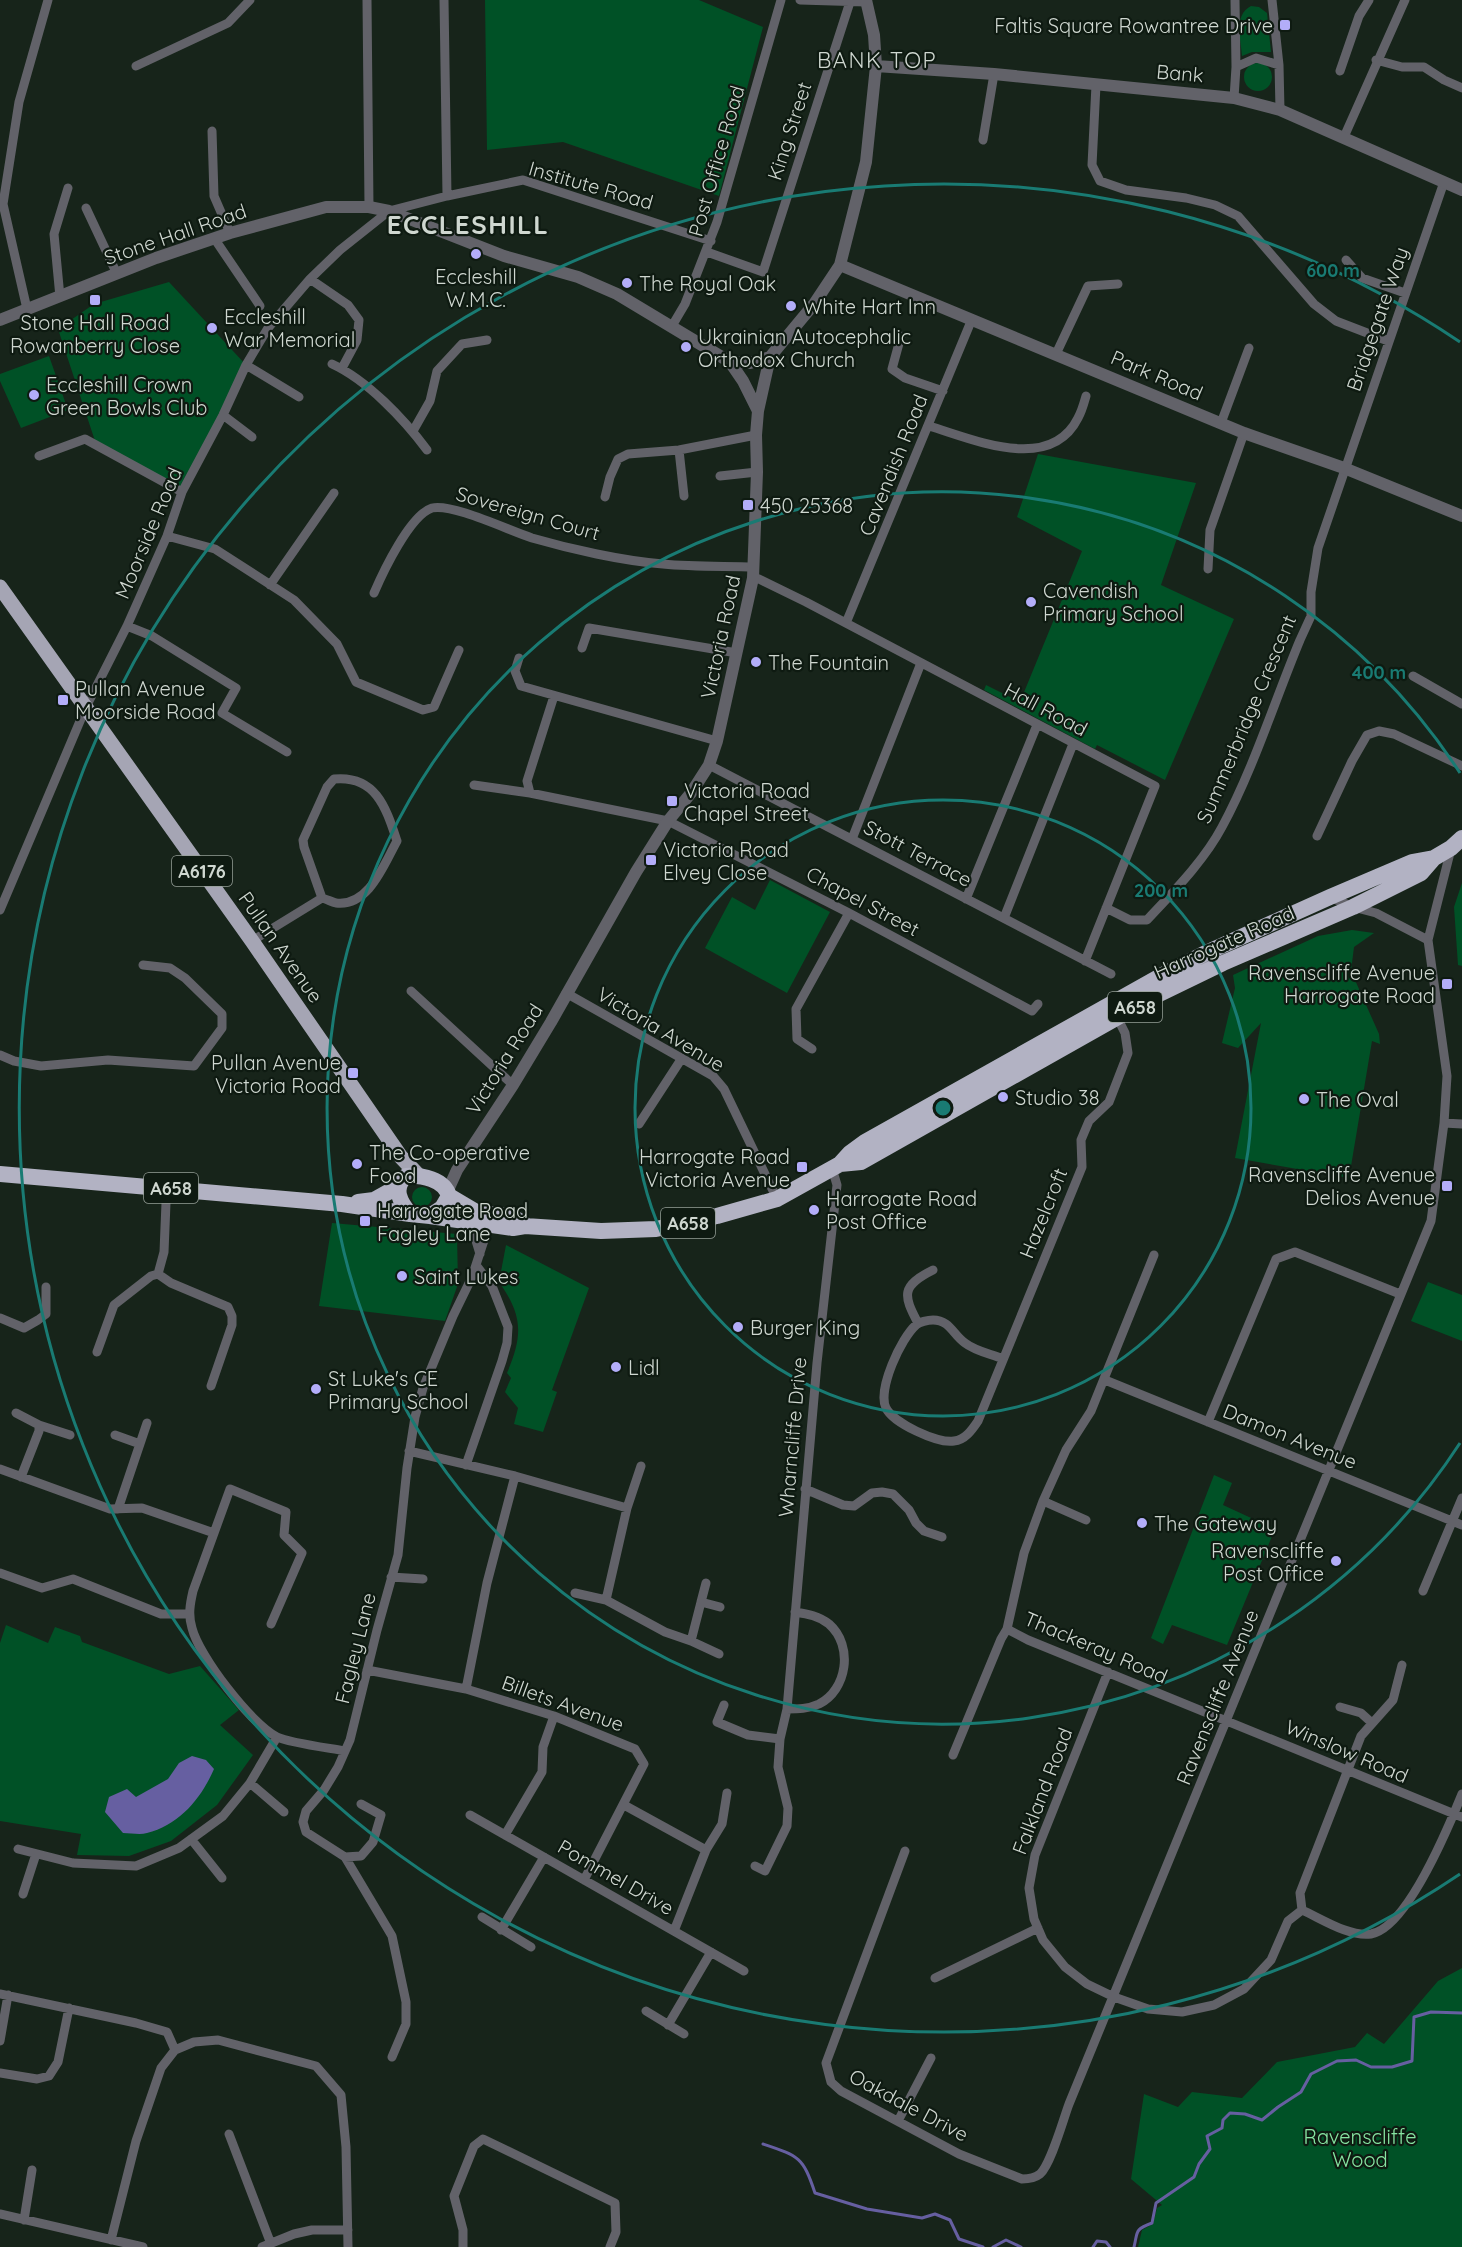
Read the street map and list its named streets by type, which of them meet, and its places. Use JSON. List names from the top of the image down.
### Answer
{
  "streets": {
    "highway": ["Harrogate Road", "A658"],
    "main road": ["A6176", "Pullan Avenue"],
    "street": [
      "Bank",
      "King Street",
      "Post Office Road",
      "Institute Road",
      "Stone Hall Road",
      "Bridgegate Way",
      "Park Road",
      "Cavendish Road",
      "Sovereign Court",
      "Moorside Road",
      "Victoria Road",
      "Hall Road",
      "Summerbridge Crescent",
      "Stott Terrace",
      "Chapel Street",
      "Victoria Avenue",
      "Hazelcroft",
      "Damon Avenue",
      "Wharncliffe Drive",
      "Thackeray Road",
      "Fagley Lane",
      "Ravenscliffe Avenue",
      "Billets Avenue",
      "Winslow Road",
      "Falkland Road",
      "Pommel Drive",
      "Oakdale Drive"
    ]
  },
  "crossings": [
    ["Bank", "Bridgegate Way"],
    ["Bank", "Victoria Road"],
    ["King Street", "Post Office Road"],
    ["Post Office Road", "Institute Road"],
    ["Post Office Road", "Stone Hall Road"],
    ["Institute Road", "Stone Hall Road"],
    ["Institute Road", "Moorside Road"],
    ["Stone Hall Road", "Moorside Road"],
    ["Bridgegate Way", "Park Road"],
    ["Bridgegate Way", "Summerbridge Crescent"],
    ["Park Road", "Cavendish Road"],
    ["Park Road", "Victoria Road"],
    ["Park Road", "Summerbridge Crescent"],
    ["Cavendish Road", "Hall Road"],
    ["Sovereign Court", "Victoria Road"],
    ["Sovereign Court", "Hall Road"],
    ["Moorside Road", "Pullan Avenue"],
    ["Victoria Road", "Hall Road"],
    ["Victoria Road", "Stott Terrace"],
    ["Victoria Road", "Chapel Street"],
    ["Victoria Road", "Harrogate Road"],
    ["Victoria Road", "Victoria Avenue"],
    ["Hall Road", "Summerbridge Crescent"],
    ["Hall Road", "Stott Terrace"],
    ["Harrogate Road", "Pullan Avenue"],
    ["Harrogate Road", "A658"],
    ["Harrogate Road", "Victoria Avenue"],
    ["Harrogate Road", "Hazelcroft"],
    ["Harrogate Road", "Wharncliffe Drive"],
    ["Harrogate Road", "Fagley Lane"],
    ["Harrogate Road", "Ravenscliffe Avenue"],
    ["Pullan Avenue", "A658"],
    ["Damon Avenue", "Thackeray Road"],
    ["Damon Avenue", "Ravenscliffe Avenue"],
    ["Thackeray Road", "Ravenscliffe Avenue"],
    ["Thackeray Road", "Winslow Road"],
    ["Thackeray Road", "Falkland Road"],
    ["Fagley Lane", "Billets Avenue"],
    ["Ravenscliffe Avenue", "Winslow Road"],
    ["Ravenscliffe Avenue", "Falkland Road"],
    ["Ravenscliffe Avenue", "Oakdale Drive"],
    ["Billets Avenue", "Pommel Drive"]
  ],
  "districts": ["BANK TOP", "ECCLESHILL"],
  "parks": ["Ravenscliffe Wood"],
  "places": {
    "transit": [
      "Faltis Square Rowantree Drive",
      "Stone Hall Road Rowanberry Close",
      "450 25368",
      "Pullan Avenue Moorside Road",
      "Victoria Road Chapel Street",
      "Victoria Road Elvey Close",
      "Ravenscliffe Avenue Harrogate Road",
      "Pullan Avenue Victoria Road",
      "Harrogate Road Victoria Avenue",
      "Ravenscliffe Avenue Delios Avenue",
      "Harrogate Road Fagley Lane"
    ],
    "other": [
      "Eccleshill W.M.C.",
      "The Royal Oak",
      "White Hart Inn",
      "Eccleshill War Memorial",
      "Ukrainian Autocephalic Orthodox Church",
      "Eccleshill Crown Green Bowls Club",
      "Cavendish Primary School",
      "The Fountain",
      "Studio 38",
      "The Oval",
      "The Co-operative Food",
      "Harrogate Road Post Office",
      "Saint Lukes",
      "Burger King",
      "Lidl",
      "St Luke's CE Primary School",
      "The Gateway",
      "Ravenscliffe Post Office"
    ]
  },
  "rings": ["600 m", "400 m", "200 m"]
}
